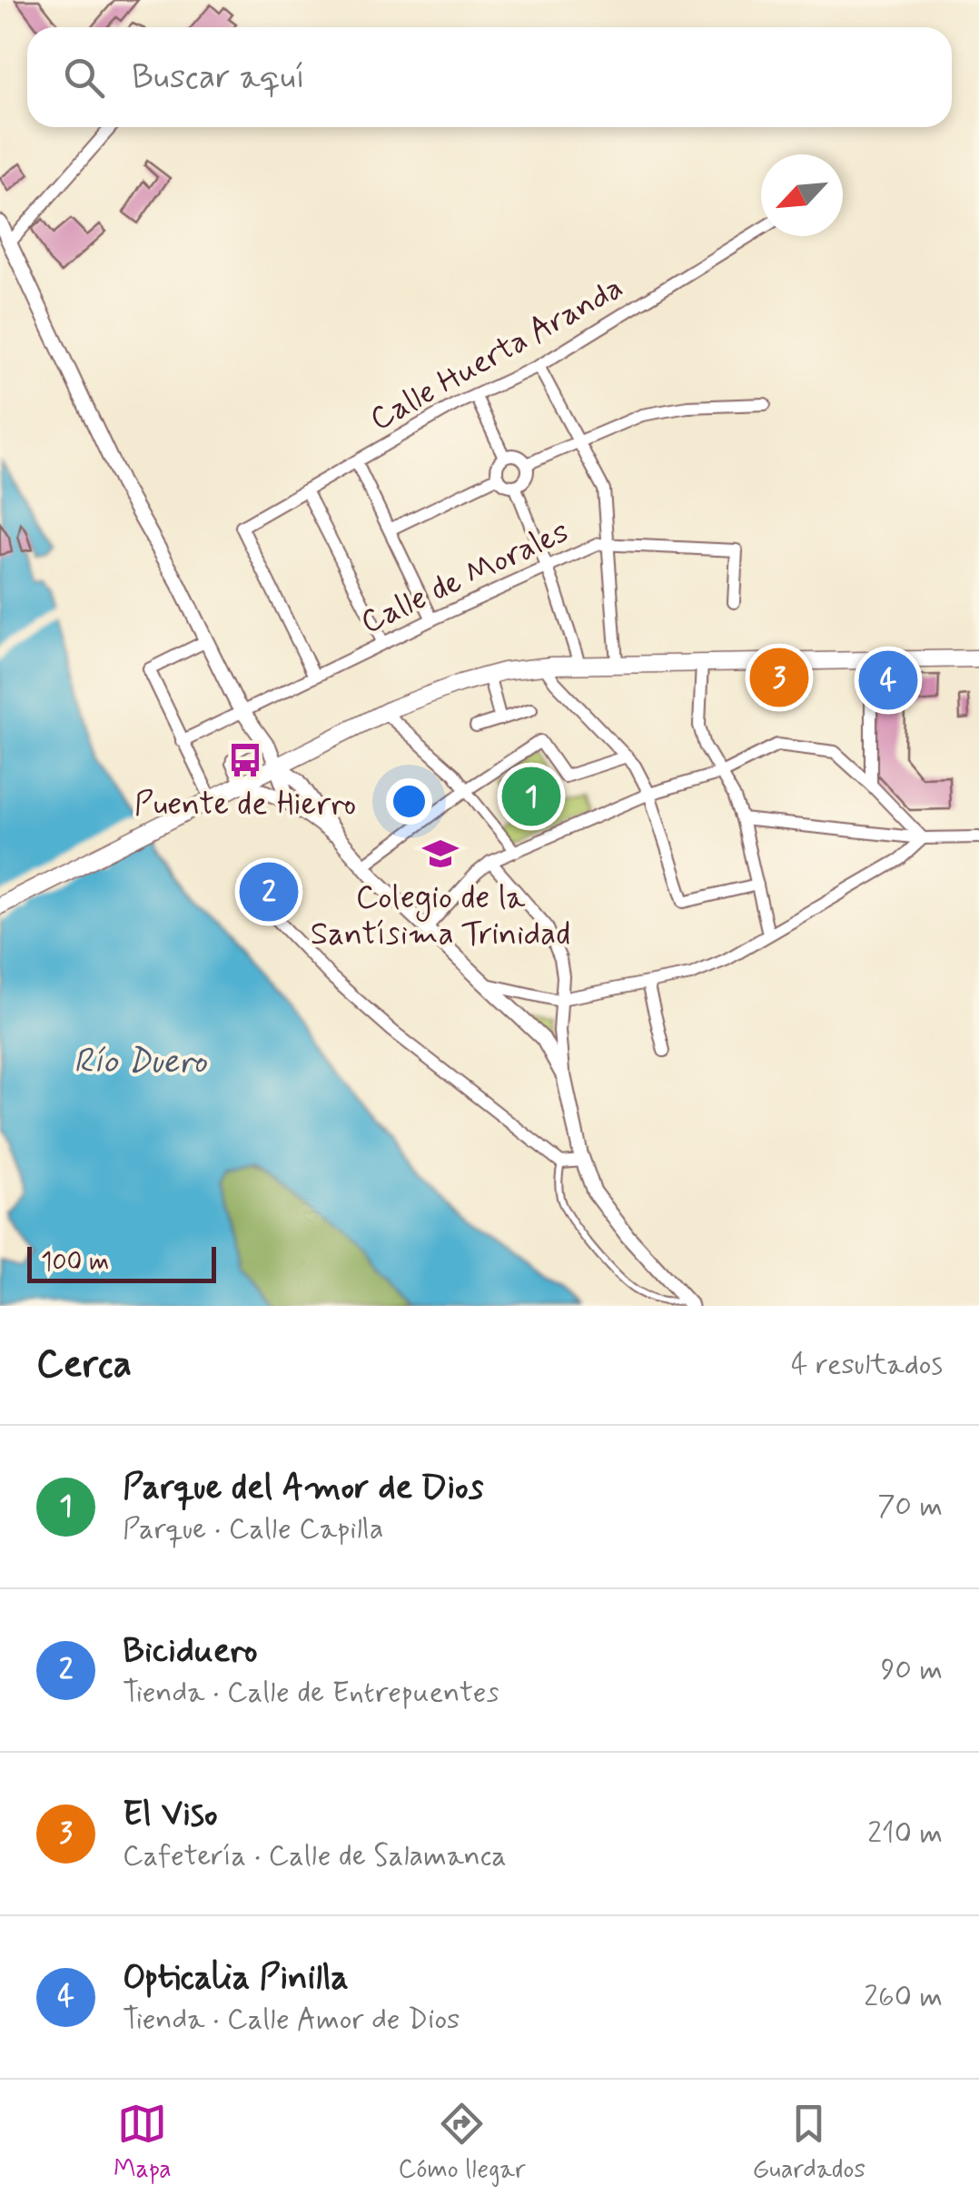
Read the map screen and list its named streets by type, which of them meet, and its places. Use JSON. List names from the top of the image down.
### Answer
{
  "streets": {
    "street": ["Calle Huerta Aranda", "Calle de Morales"]
  },
  "crossings": [
    ["Calle Huerta Aranda", "Calle de Morales"]
  ],
  "water": ["Río Duero"],
  "places": {
    "bus stop": ["Puente de Hierro"],
    "school or university": ["Colegio de la Santísima Trinidad"]
  },
  "scale_bar": "100 m",
  "north": "bottom left",
  "page": {
    "search": "Buscar aquí",
    "pins": [
      "3",
      "4",
      "1",
      "2"
    ],
    "scale": "100 m",
    "heading": ["Cerca", "4 resultados"],
    "list": [
      {
        "mark": "1",
        "name": "Parque del Amor de Dios",
        "note": "Parque · Calle Capilla",
        "value": "70 m"
      },
      {
        "mark": "2",
        "name": "Biciduero",
        "note": "Tienda · Calle de Entrepuentes",
        "value": "90 m"
      },
      {
        "mark": "3",
        "name": "El Viso",
        "note": "Cafetería · Calle de Salamanca",
        "value": "210 m"
      },
      {
        "mark": "4",
        "name": "Opticalia Pinilla",
        "note": "Tienda · Calle Amor de Dios",
        "value": "260 m"
      }
    ],
    "nav": ["Mapa", "Cómo llegar", "Guardados"]
  }
}
